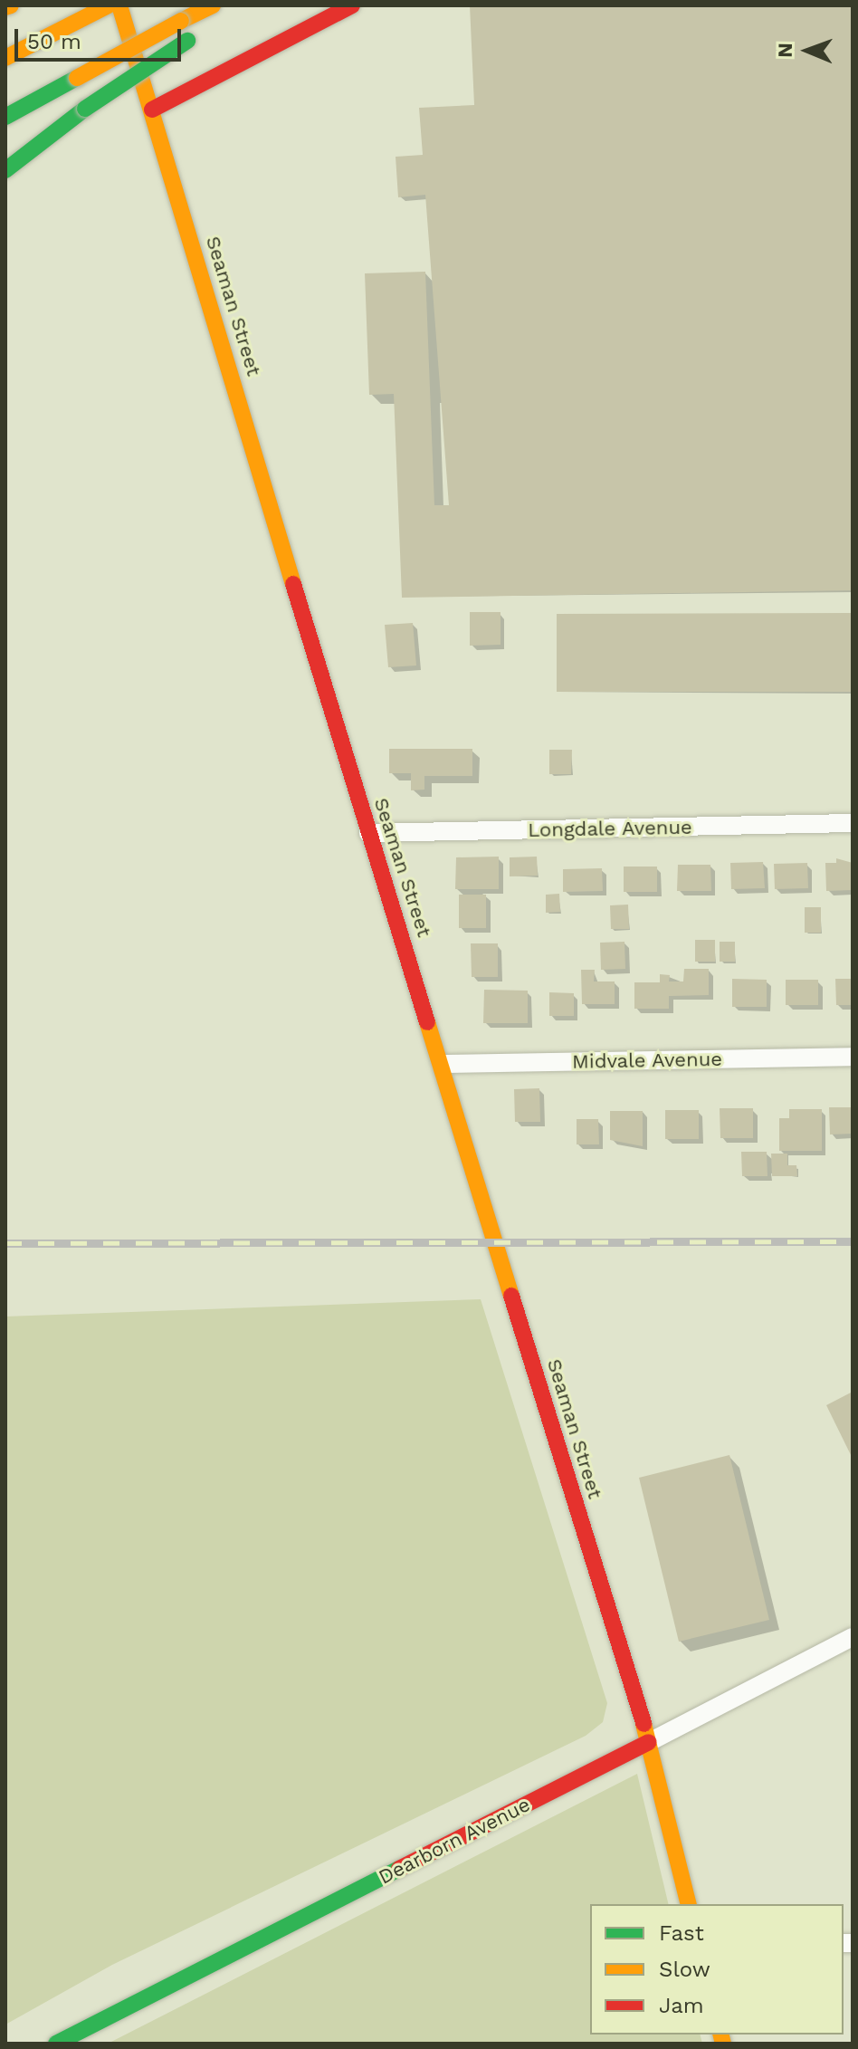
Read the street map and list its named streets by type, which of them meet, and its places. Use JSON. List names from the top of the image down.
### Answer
{
  "streets": {
    "main road": ["Seaman Street", "Dearborn Avenue"],
    "street": ["Longdale Avenue", "Midvale Avenue"]
  },
  "crossings": [
    ["Seaman Street", "Longdale Avenue"],
    ["Seaman Street", "Midvale Avenue"],
    ["Seaman Street", "Dearborn Avenue"]
  ],
  "legend": ["Fast", "Slow", "Jam"],
  "scale_bar": "50 m",
  "north": "left"
}
